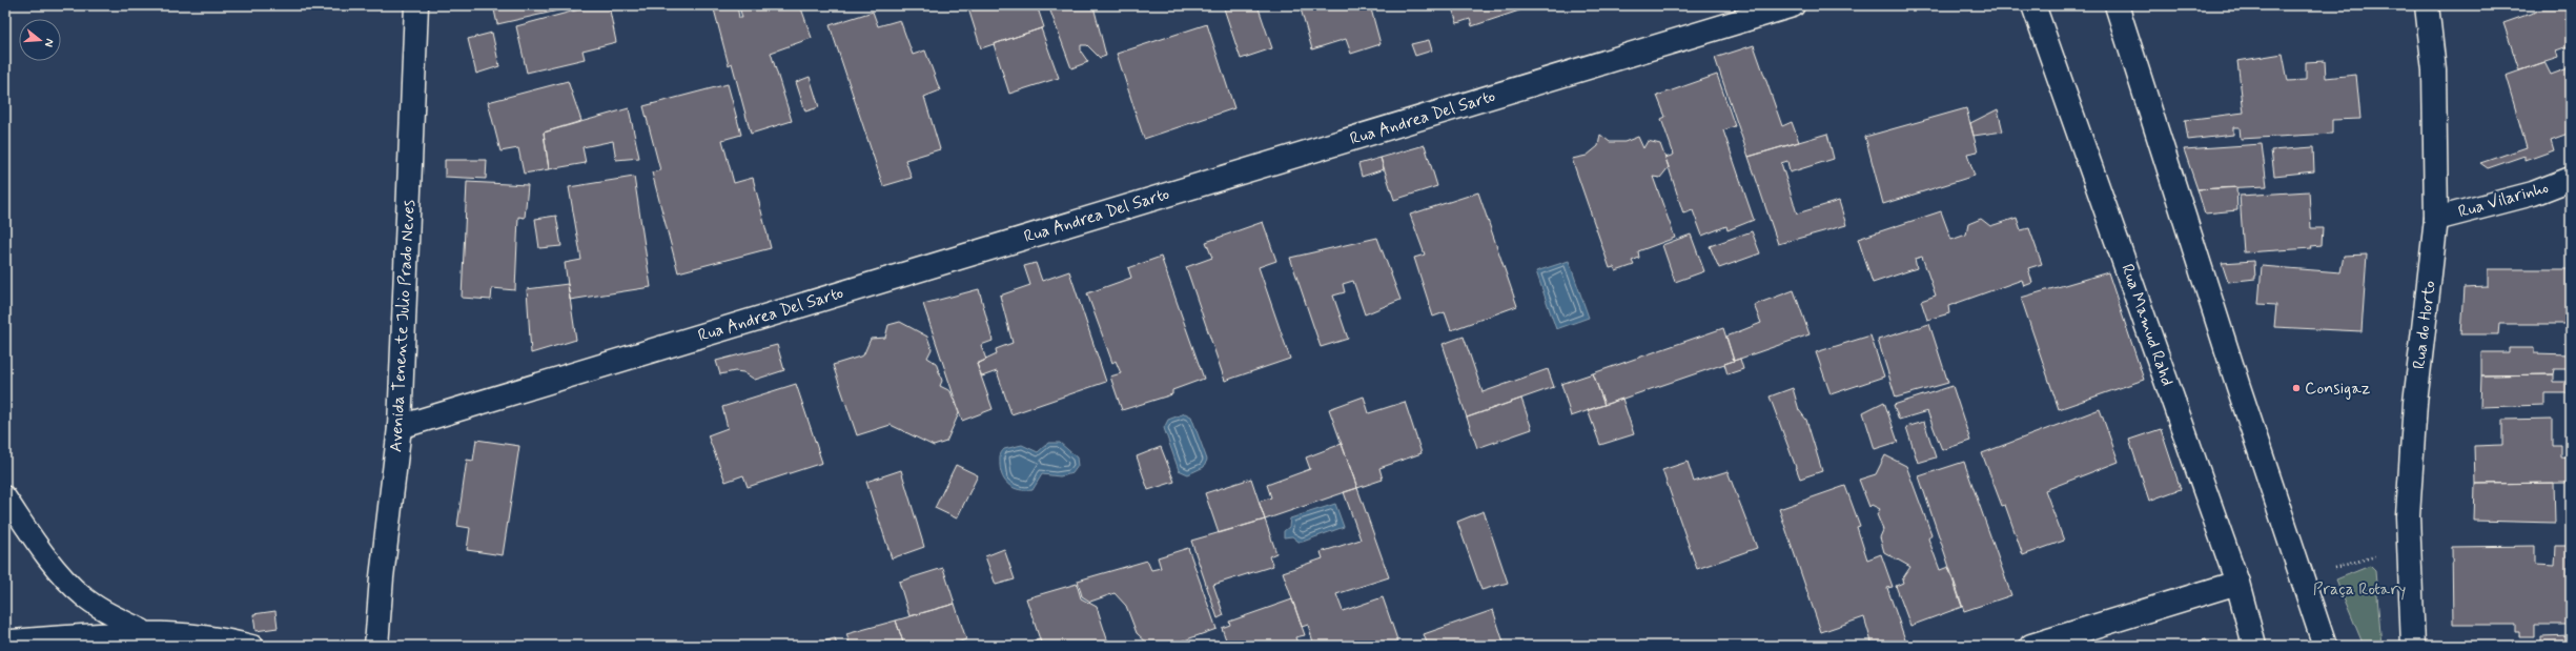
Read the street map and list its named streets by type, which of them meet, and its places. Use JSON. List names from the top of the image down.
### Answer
{
  "streets": {
    "street": [
      "Rua Andrea Del Sarto",
      "Rua Vilarinho",
      "Rua Mamud Rahd",
      "Rua do Horto",
      "Avenida Tenente Julio Prado Neves"
    ]
  },
  "crossings": [
    ["Rua Andrea Del Sarto", "Avenida Tenente Julio Prado Neves"],
    ["Rua Vilarinho", "Rua do Horto"]
  ],
  "parks": ["Praça Rotary"],
  "places": ["Consigaz"],
  "north": "right"
}
